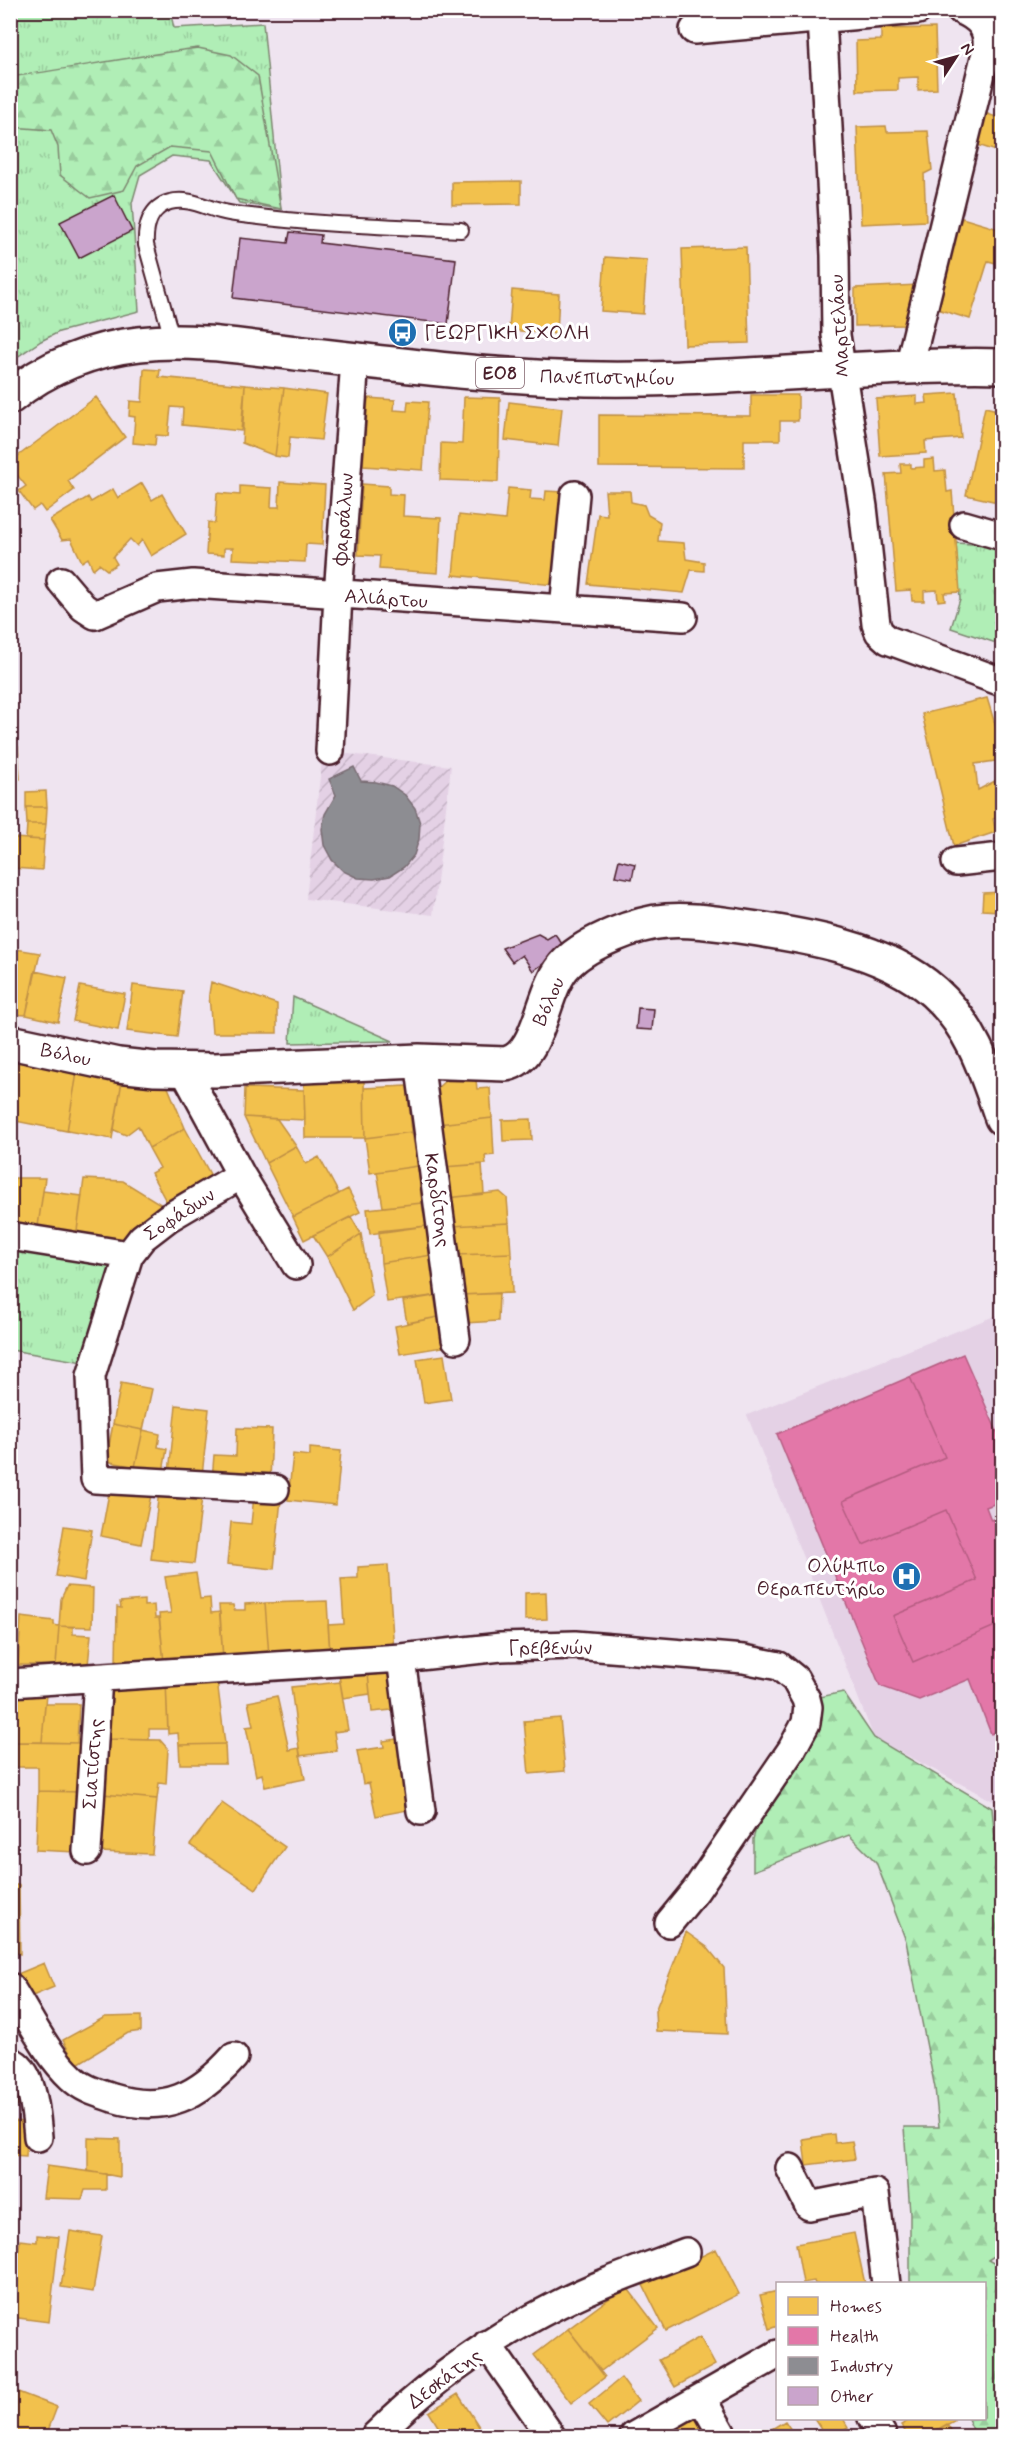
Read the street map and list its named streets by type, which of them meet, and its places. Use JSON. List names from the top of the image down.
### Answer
{
  "streets": {
    "street": [
      "Μαρτελάου",
      "ΕΟ8",
      "Πανεπιστημίου",
      "Φαρσάλων",
      "Αλιάρτου",
      "Βόλου",
      "Καρδίτσης",
      "Σοφάδων",
      "Γρεβενών",
      "Σιατίστης",
      "Δεσκάτης"
    ]
  },
  "crossings": [
    ["Μαρτελάου", "Πανεπιστημίου"],
    ["Πανεπιστημίου", "Φαρσάλων"],
    ["Φαρσάλων", "Αλιάρτου"],
    ["Βόλου", "Καρδίτσης"],
    ["Γρεβενών", "Σιατίστης"]
  ],
  "places": {
    "bus stop": ["ΓΕΩΡΓΙΚΗ ΣΧΟΛΗ"],
    "hospital": ["Ολύμπιο Θεραπευτήριο"]
  },
  "legend": [
    "Homes",
    "Health",
    "Industry",
    "Other"
  ],
  "north": "top right"
}
